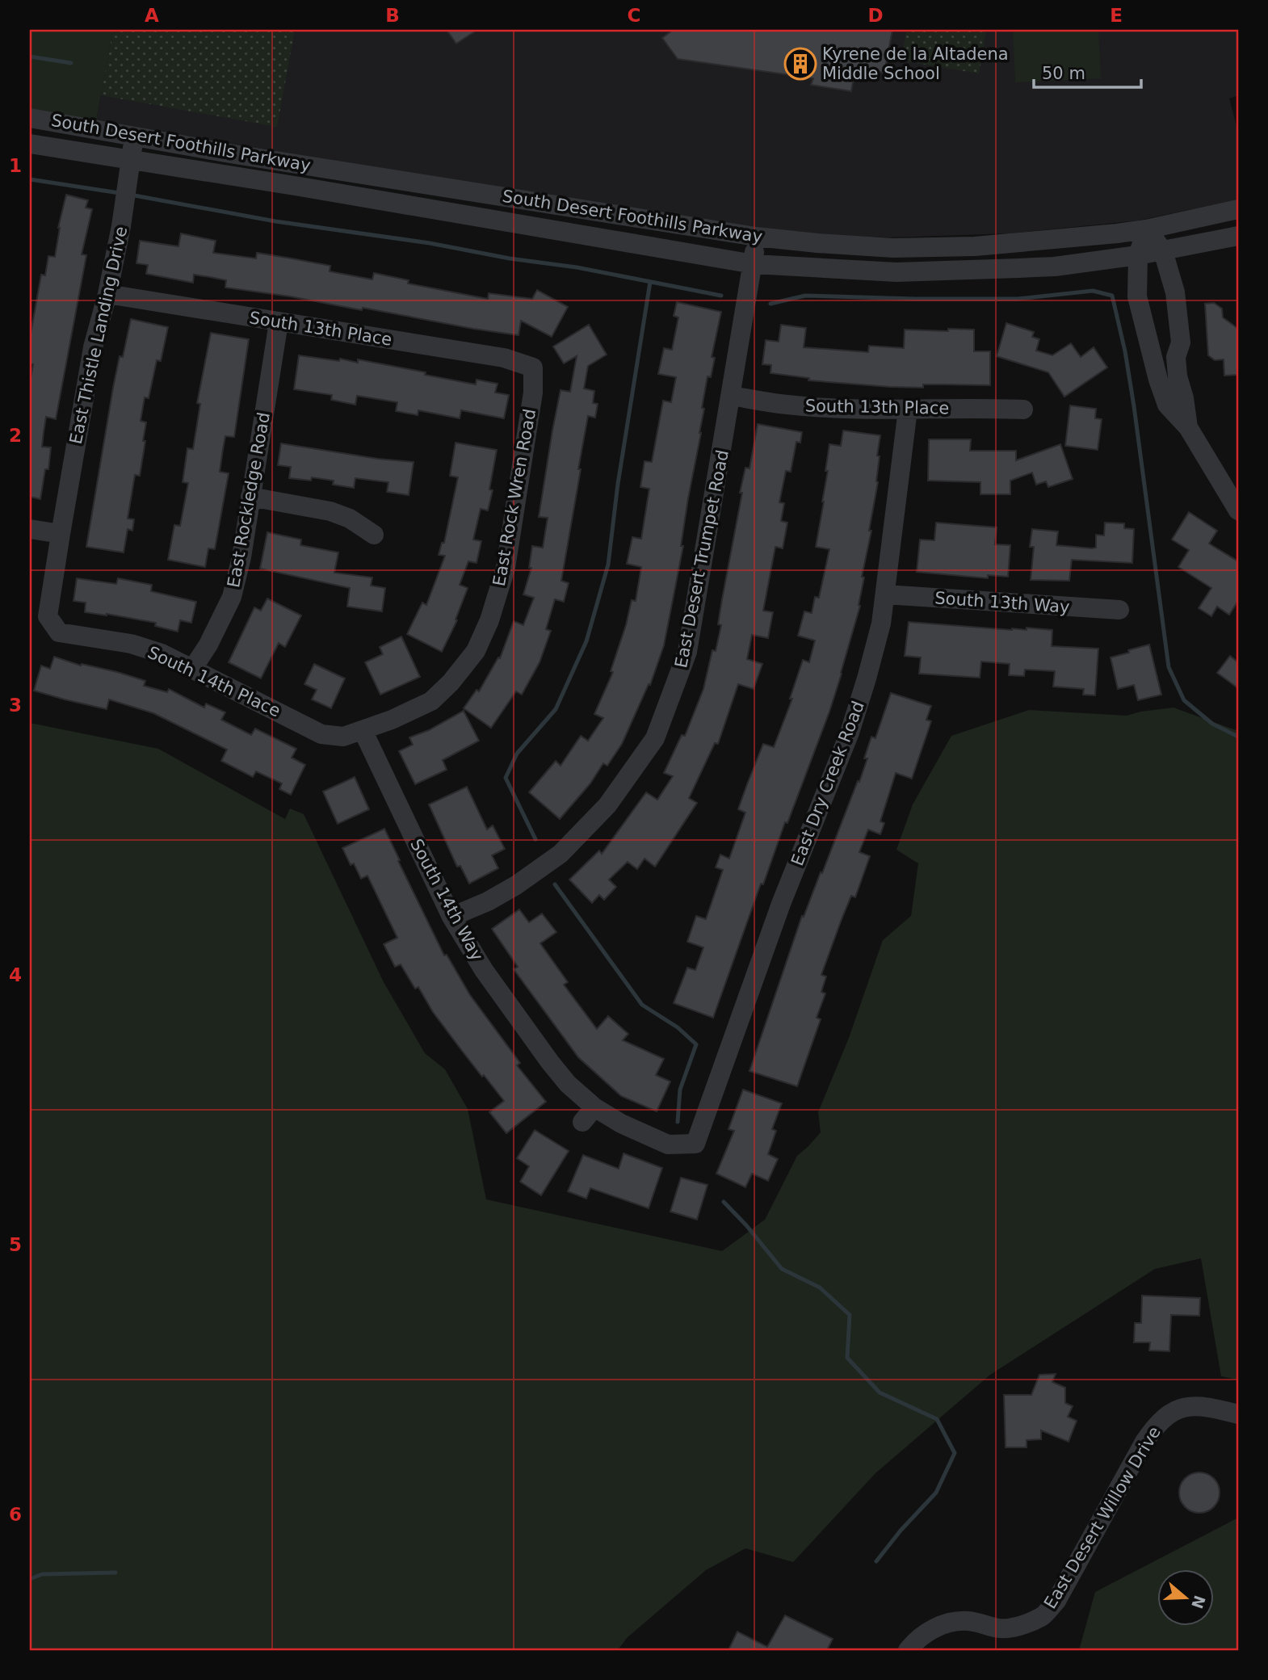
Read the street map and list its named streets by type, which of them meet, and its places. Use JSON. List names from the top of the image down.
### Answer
{
  "streets": {
    "street": [
      "South Desert Foothills Parkway",
      "South 13th Place",
      "East Thistle Landing Drive",
      "East Rock Wren Road",
      "East Rockledge Road",
      "East Desert Trumpet Road",
      "South 13th Way",
      "South 14th Place",
      "East Dry Creek Road",
      "South 14th Way",
      "East Desert Willow Drive"
    ]
  },
  "crossings": [
    ["South Desert Foothills Parkway", "East Thistle Landing Drive"],
    ["South Desert Foothills Parkway", "East Desert Trumpet Road"],
    ["South 13th Place", "East Thistle Landing Drive"],
    ["South 13th Place", "East Rock Wren Road"],
    ["South 13th Place", "East Rockledge Road"],
    ["South 13th Place", "East Desert Trumpet Road"],
    ["South 13th Place", "East Dry Creek Road"],
    ["East Thistle Landing Drive", "South 14th Place"],
    ["East Rock Wren Road", "South 14th Place"],
    ["East Rock Wren Road", "South 14th Way"],
    ["East Rockledge Road", "South 14th Place"],
    ["East Desert Trumpet Road", "South 14th Way"],
    ["South 13th Way", "East Dry Creek Road"],
    ["South 14th Place", "South 14th Way"],
    ["East Dry Creek Road", "South 14th Way"]
  ],
  "places": {
    "building": ["Kyrene de la Altadena Middle School"]
  },
  "scale_bar": "50 m",
  "north": "right",
  "grid": {
    "columns": [
      "A",
      "B",
      "C",
      "D",
      "E"
    ],
    "rows": [
      "1",
      "2",
      "3",
      "4",
      "5",
      "6"
    ]
  }
}
